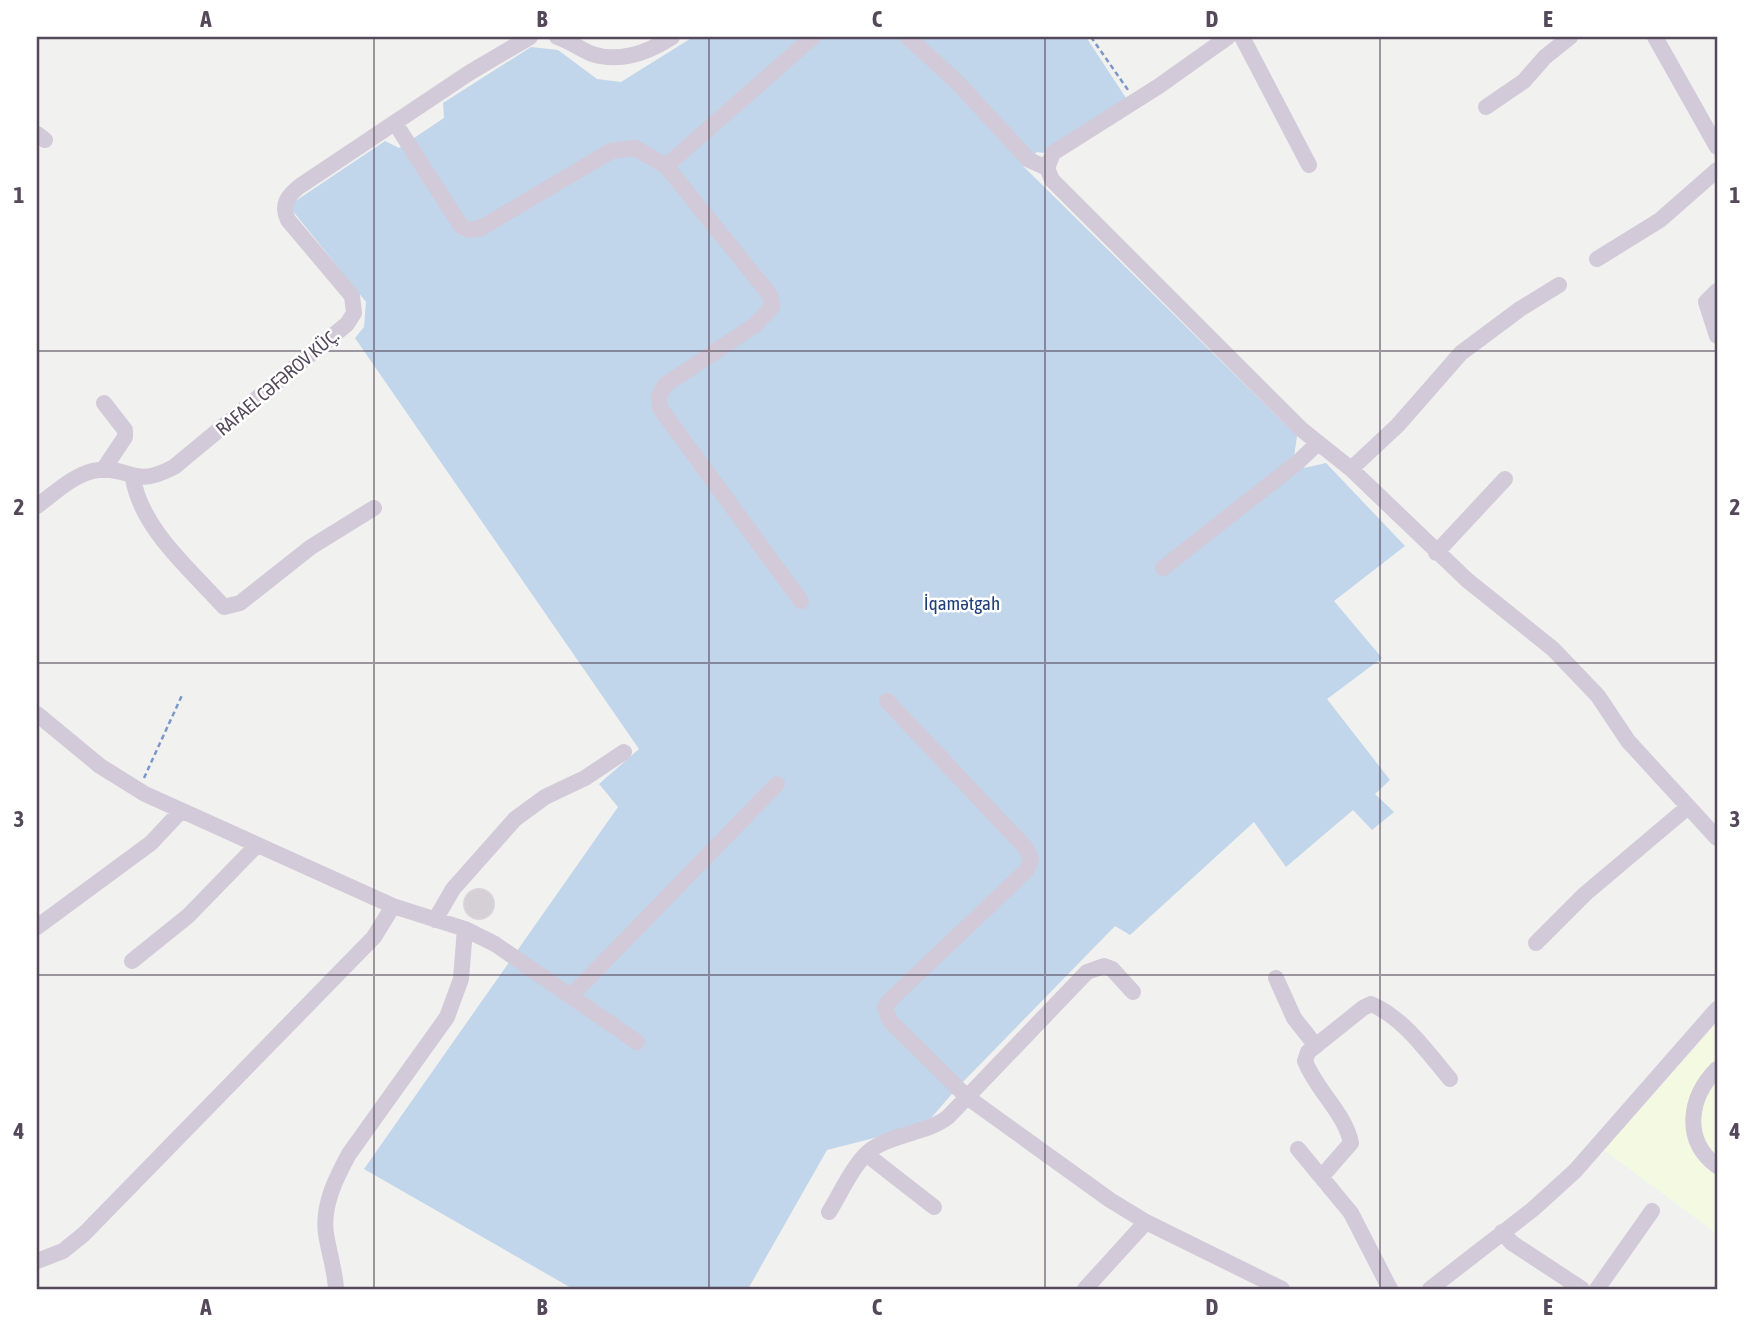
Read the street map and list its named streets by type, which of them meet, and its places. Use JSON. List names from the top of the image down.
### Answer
{
  "streets": {
    "street": ["RAFAEL CƏFƏROV KÜÇ."]
  },
  "parks": ["İqamətgah"],
  "grid": {
    "columns": [
      "A",
      "B",
      "C",
      "D",
      "E"
    ],
    "rows": [
      "1",
      "2",
      "3",
      "4"
    ]
  }
}
